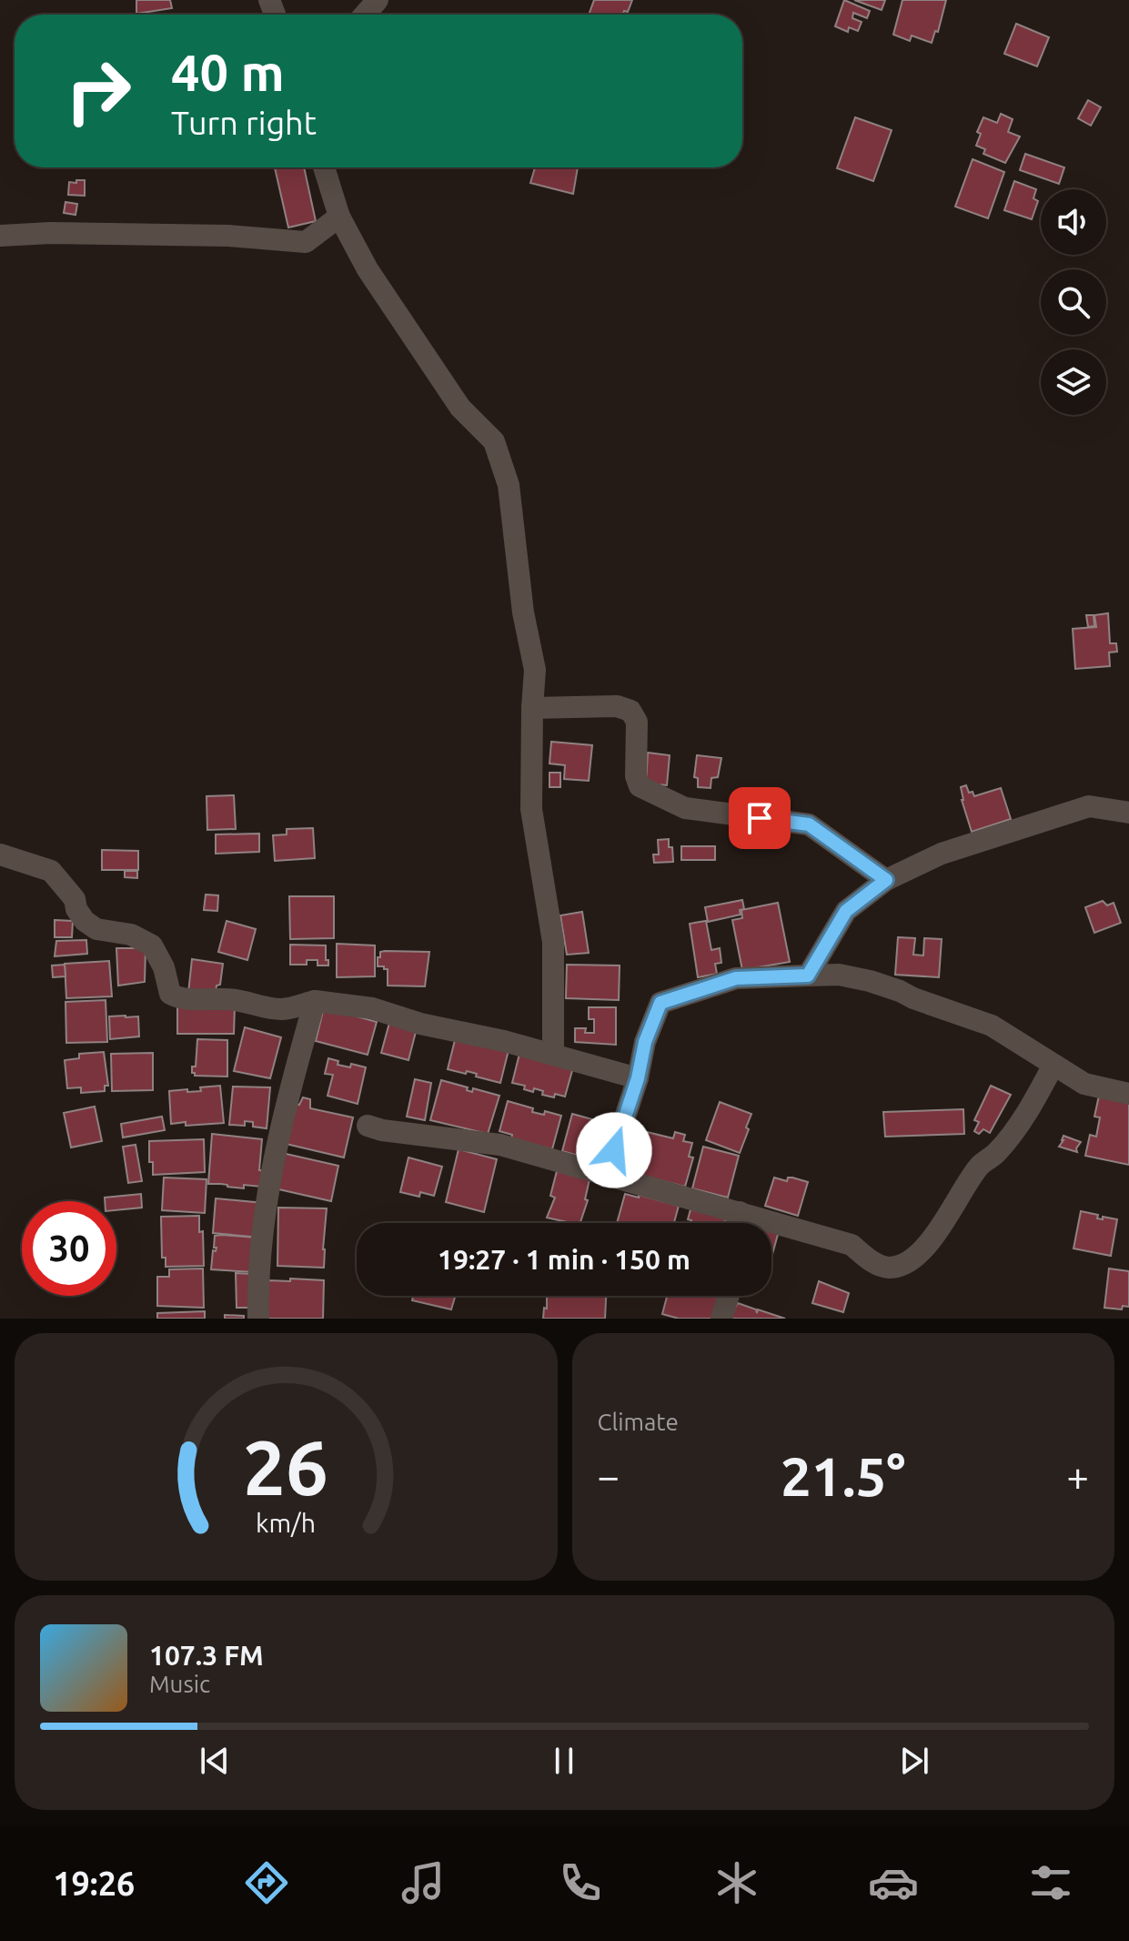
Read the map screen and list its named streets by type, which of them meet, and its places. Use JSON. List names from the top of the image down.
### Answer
{
  "page": {
    "turn": ["40 m", "Turn right"],
    "limit": "30",
    "trip": "19:27 · 1 min · 150 m",
    "tile": "Climate",
    "heat": ["−", "21.5°", "+"],
    "song": ["107.3 FM", "Music"],
    "tabs": "19:26",
    "gauge": ["26", "km/h"]
  }
}
